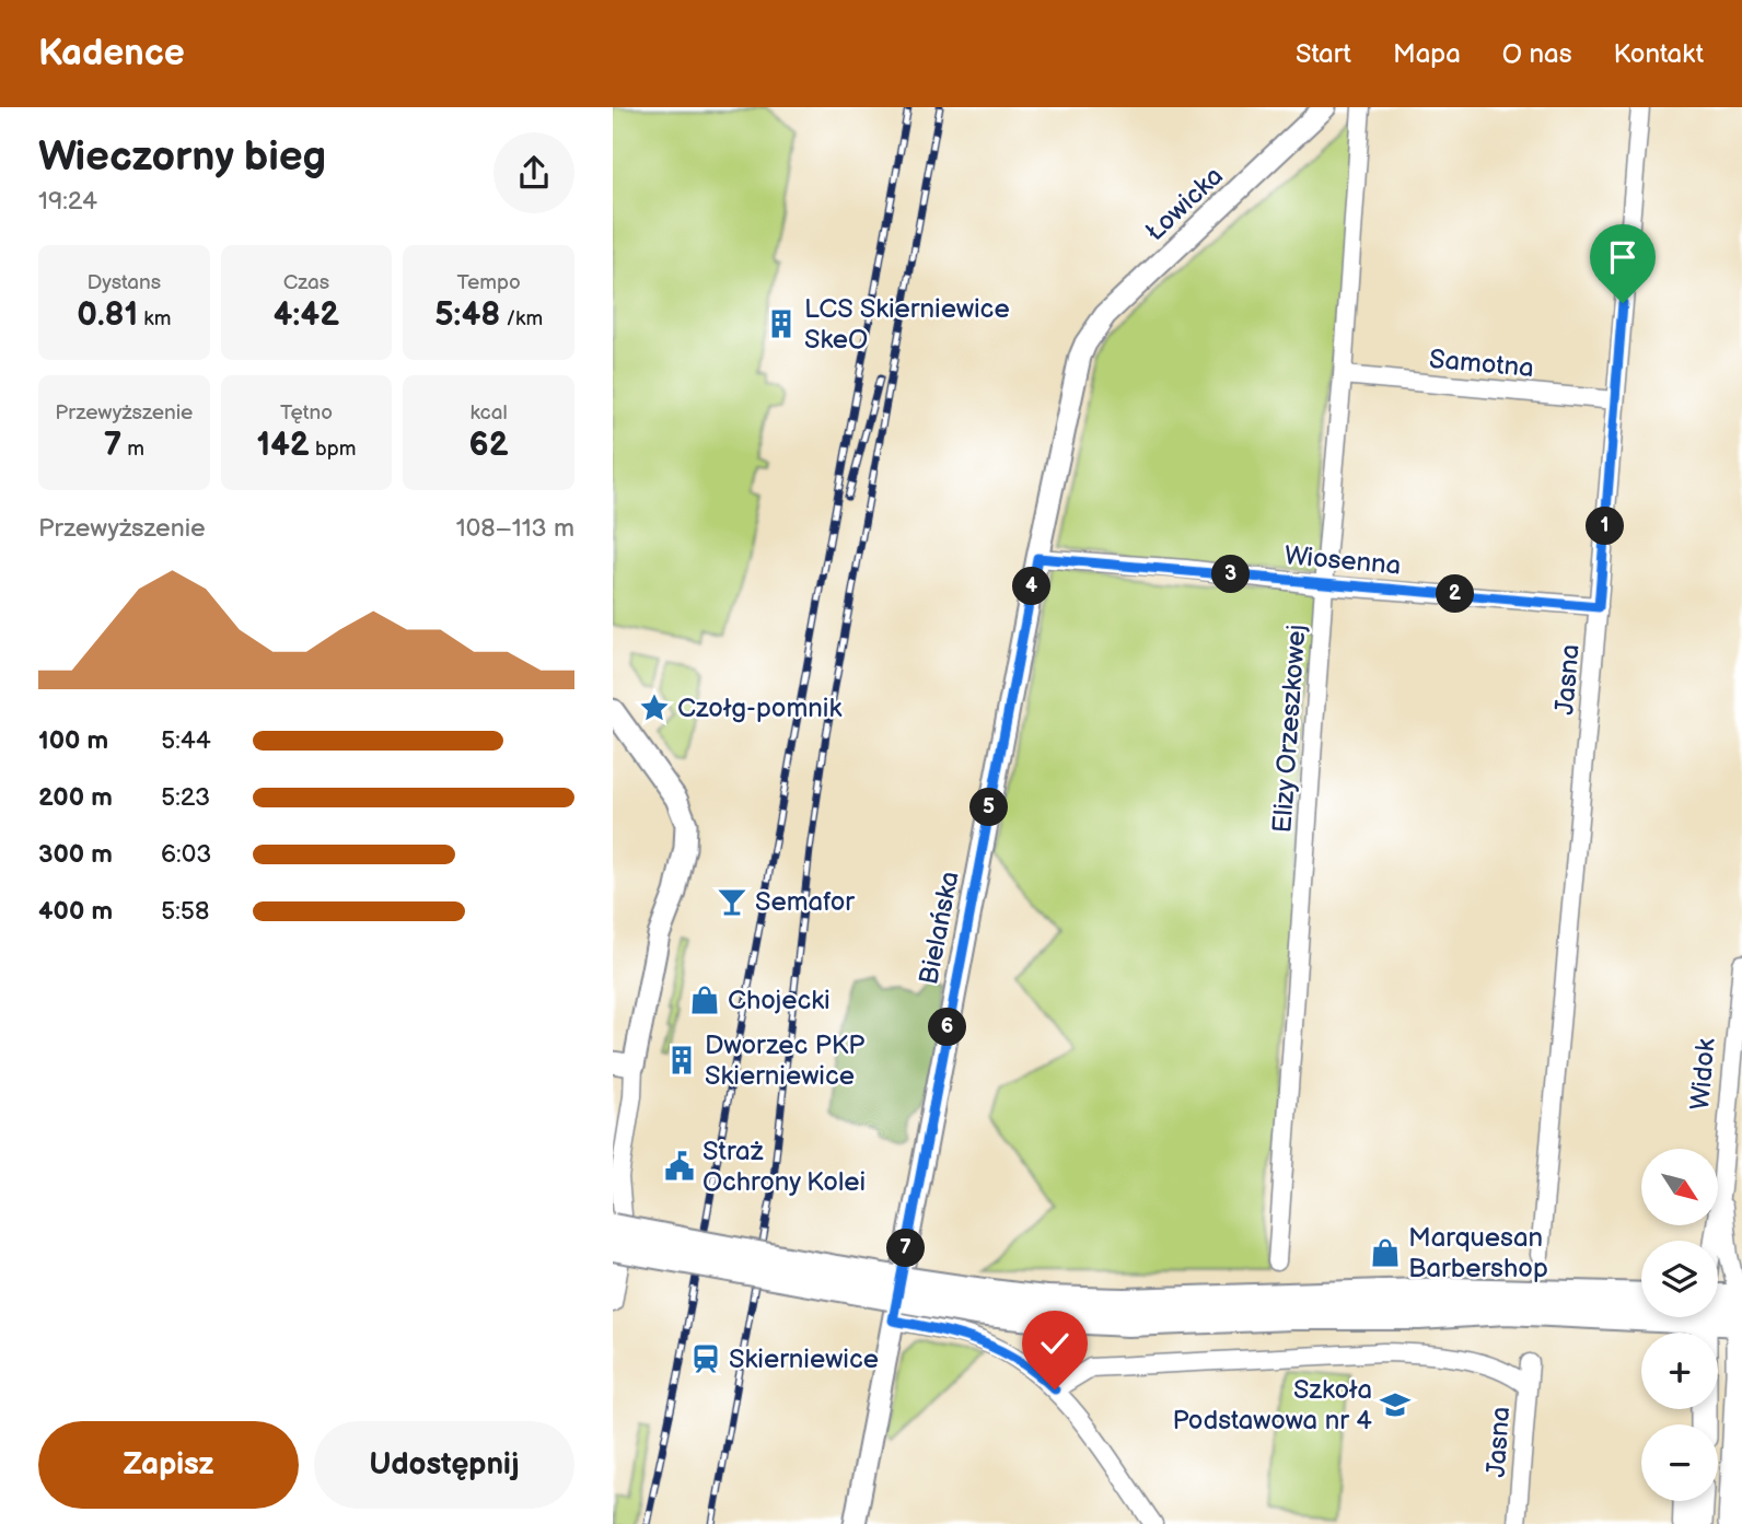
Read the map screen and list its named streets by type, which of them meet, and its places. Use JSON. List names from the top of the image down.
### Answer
{
  "streets": {
    "main road": ["Widok"],
    "street": [
      "Łowicka",
      "Samotna",
      "Wiosenna",
      "Jasna",
      "Elizy Orzeszkowej",
      "Bielańska"
    ]
  },
  "crossings": [
    ["Łowicka", "Bielańska"],
    ["Samotna", "Jasna"],
    ["Samotna", "Elizy Orzeszkowej"],
    ["Wiosenna", "Jasna"],
    ["Wiosenna", "Elizy Orzeszkowej"],
    ["Wiosenna", "Bielańska"]
  ],
  "places": {
    "building": ["LCS Skierniewice SkeO", "Dworzec PKP Skierniewice"],
    "place": ["Czołg-pomnik"],
    "bar": ["Semafor"],
    "shop": ["Chojecki", "Marquesan Barbershop"],
    "public building": ["Straż Ochrony Kolei"],
    "station": ["Skierniewice"],
    "school or university": ["Szkoła Podstawowa nr 4"]
  },
  "north": "bottom right",
  "page": {
    "header": "Kadence",
    "nav": [
      "Start",
      "Mapa",
      "O nas",
      "Kontakt"
    ],
    "heading": ["Wieczorny bieg", "19:24"],
    "stats": [
      ["Dystans", "0.81 km"],
      ["Czas", "4:42"],
      ["Tempo", "5:48 /km"],
      ["Przewyższenie", "7 m"],
      ["Tętno", "142 bpm"],
      ["kcal", "62"]
    ],
    "chart": ["Przewyższenie", "108–113 m"],
    "pins": [
      "1",
      "3",
      "4",
      "2",
      "5",
      "6",
      "7"
    ],
    "list": [
      {
        "name": "100 m",
        "note": "5:44"
      },
      {
        "name": "200 m",
        "note": "5:23"
      },
      {
        "name": "300 m",
        "note": "6:03"
      },
      {
        "name": "400 m",
        "note": "5:58"
      }
    ],
    "map_buttons": ["+", "−"],
    "buttons": ["Zapisz", "Udostępnij"]
  }
}
